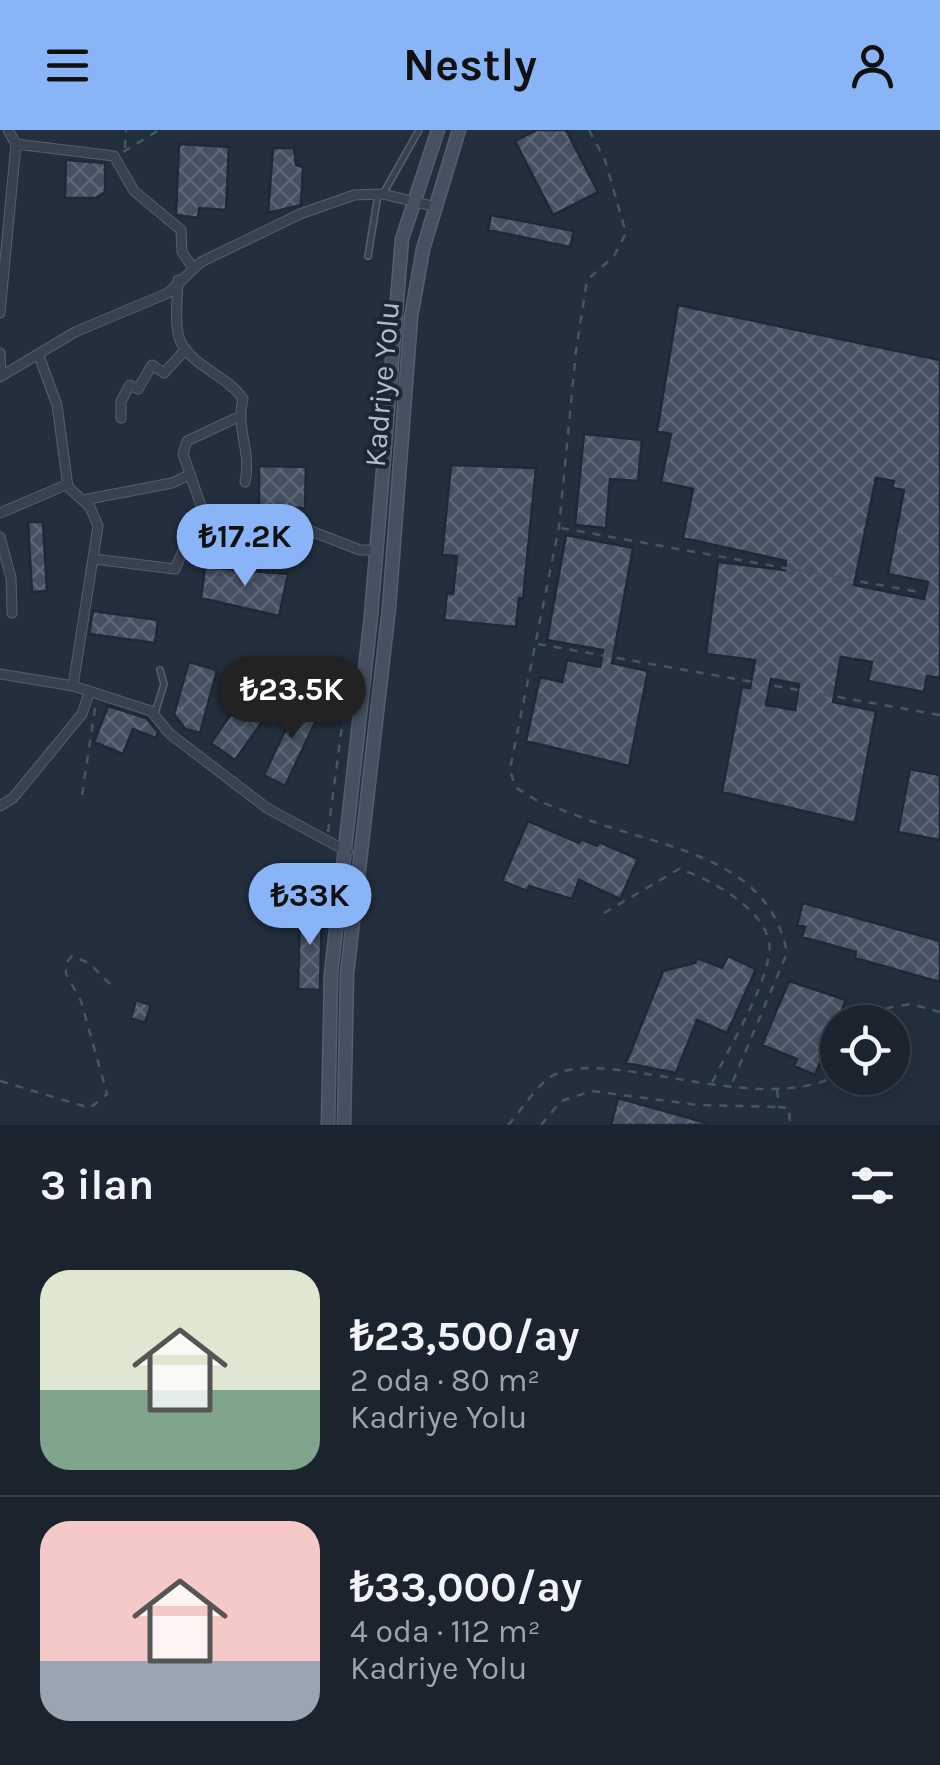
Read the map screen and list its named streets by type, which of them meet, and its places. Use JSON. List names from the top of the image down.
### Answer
{
  "streets": {
    "main road": ["Kadriye Yolu"]
  },
  "page": {
    "header": "Nestly",
    "price": ["₺17.2K", "₺23.5K", "₺33K"],
    "heading": "3 ilan",
    "list": [
      {
        "name": "₺23,500/ay",
        "note": "2 oda · 80 m² · Kadriye Yolu"
      },
      {
        "name": "₺33,000/ay",
        "note": "4 oda · 112 m² · Kadriye Yolu"
      }
    ]
  }
}
